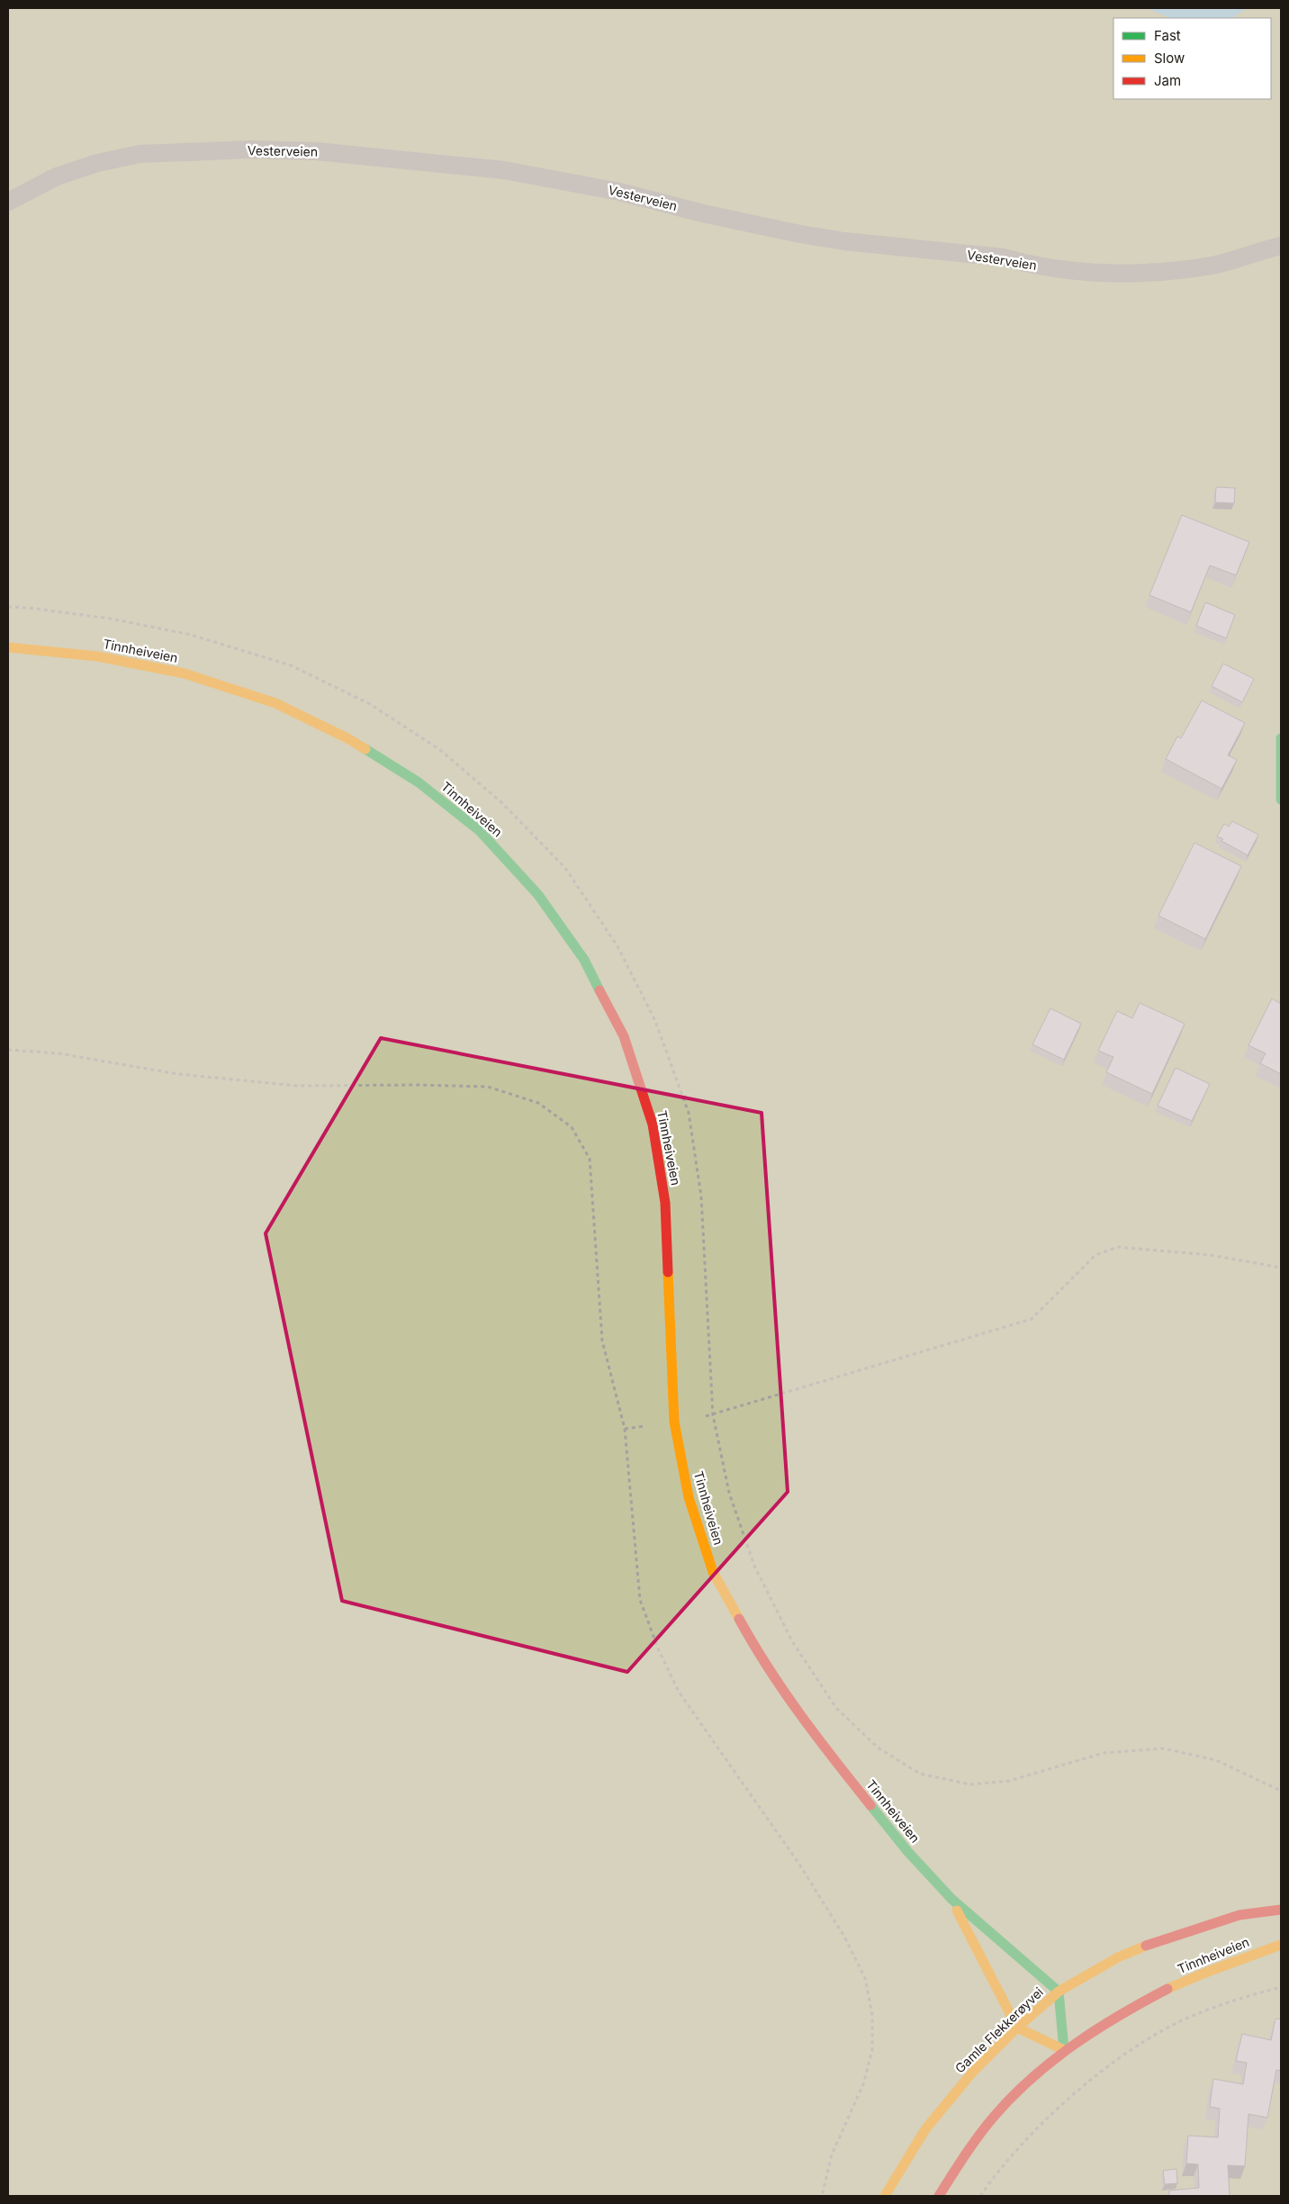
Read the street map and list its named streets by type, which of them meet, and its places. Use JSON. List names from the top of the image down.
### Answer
{
  "streets": {
    "street": ["Tinnheiveien", "Gamle Flekkerøyvei"],
    "lane": ["Vesterveien"]
  },
  "crossings": [
    ["Tinnheiveien", "Gamle Flekkerøyvei"]
  ],
  "legend": ["Fast", "Slow", "Jam"]
}
